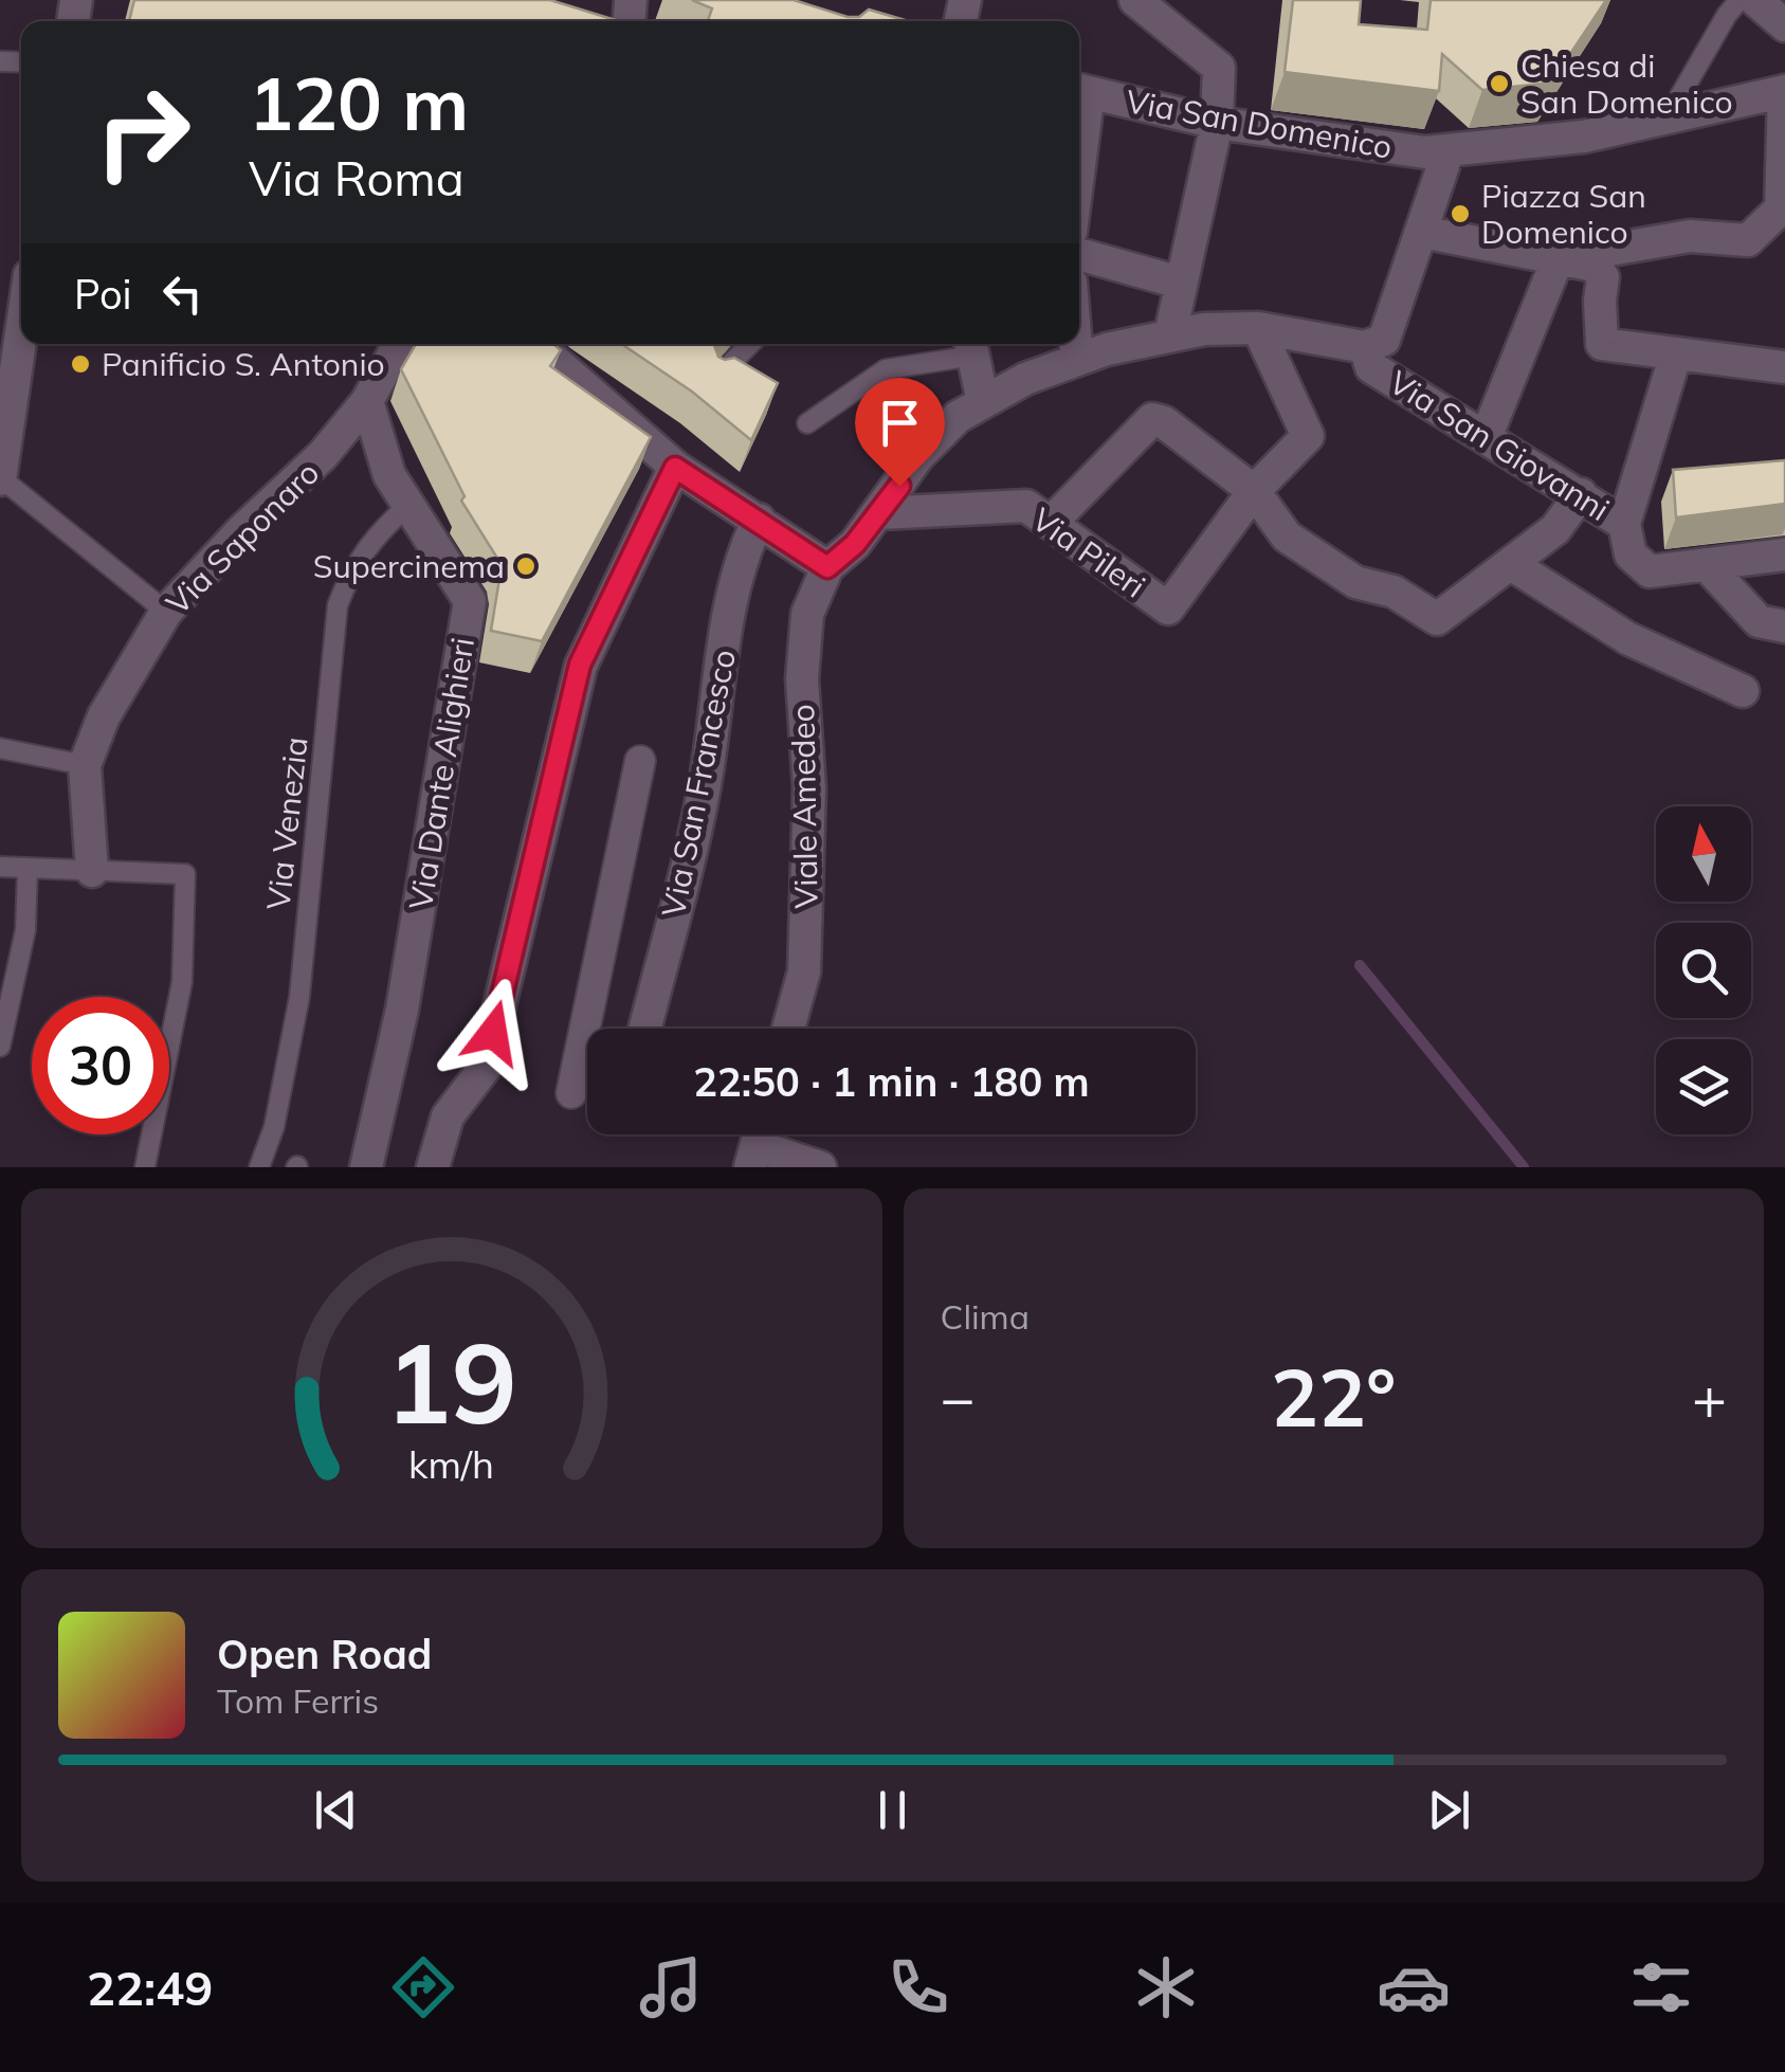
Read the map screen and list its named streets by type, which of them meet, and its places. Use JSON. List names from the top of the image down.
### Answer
{
  "streets": {
    "street": [
      "Via San Domenico",
      "Via San Giovanni",
      "Via Saponaro",
      "Via Pileri",
      "Via Dante Alighieri",
      "Via San Francesco",
      "Viale Amedeo"
    ],
    "lane": ["Via Venezia"]
  },
  "crossings": [
    ["Via Saponaro", "Via Dante Alighieri"],
    ["Via Dante Alighieri", "Via Venezia"]
  ],
  "places": [
    "Chiesa di San Domenico",
    "Piazza San Domenico",
    "Panificio S. Antonio",
    "Supercinema"
  ],
  "north": "top",
  "page": {
    "turn": ["120 m", "Via Roma"],
    "then": "Poi",
    "limit": "30",
    "trip": "22:50 · 1 min · 180 m",
    "tile": "Clima",
    "heat": ["−", "22°", "+"],
    "song": ["Open Road", "Tom Ferris"],
    "tabs": "22:49",
    "gauge": ["19", "km/h"]
  }
}
